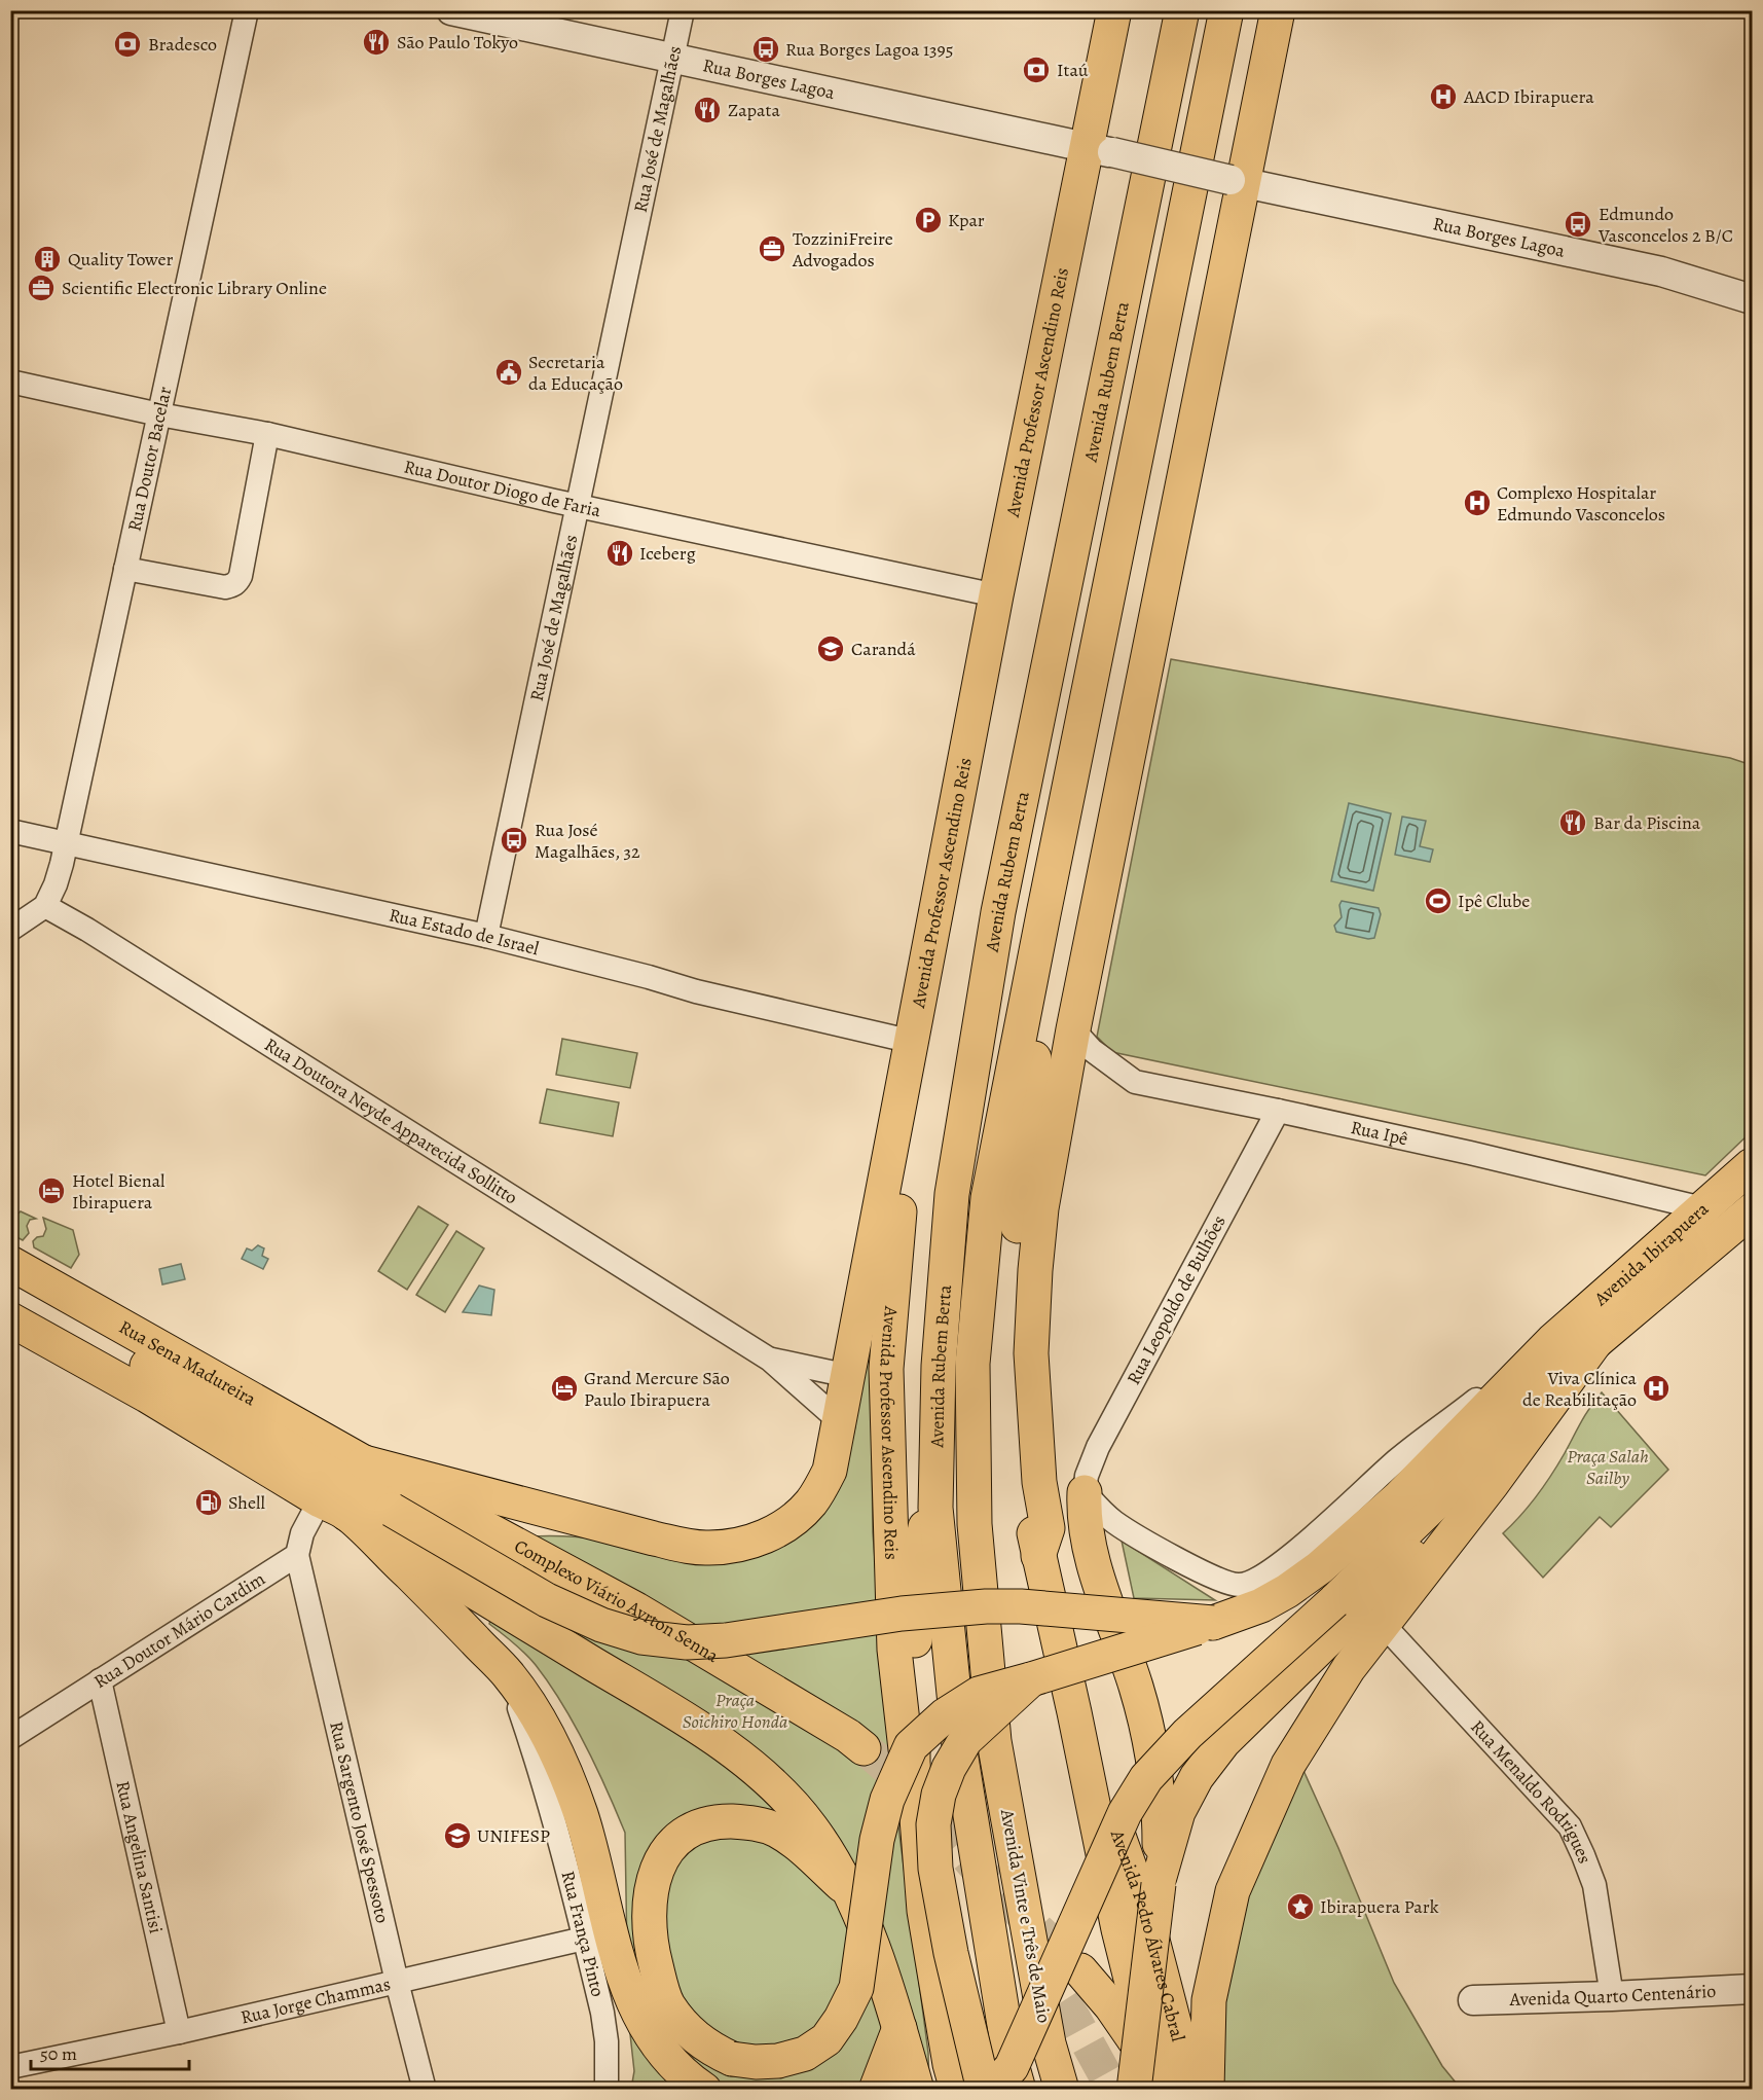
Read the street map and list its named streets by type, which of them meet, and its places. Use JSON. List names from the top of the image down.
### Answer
{
  "streets": {
    "main road": [
      "Avenida Rubem Berta",
      "Avenida Professor Ascendino Reis",
      "Avenida Ibirapuera",
      "Rua Sena Madureira",
      "Complexo Viário Ayrton Senna",
      "Avenida Vinte e Três de Maio",
      "Avenida Pedro Álvares Cabral"
    ],
    "street": [
      "Rua Borges Lagoa",
      "Rua José de Magalhães",
      "Rua Doutor Bacelar",
      "Rua Doutor Diogo de Faria",
      "Rua Estado de Israel",
      "Rua Doutora Neyde Apparecida Sollitto",
      "Rua Ipê",
      "Rua Leopoldo de Bulhões",
      "Rua Doutor Mário Cardim",
      "Rua Menaldo Rodrigues",
      "Rua Sargento José Spessoto",
      "Rua Angelina Santisi",
      "Rua França Pinto",
      "Avenida Quarto Centenário",
      "Rua Jorge Chammas"
    ]
  },
  "crossings": [
    ["Rua Borges Lagoa", "Rua José de Magalhães"],
    ["Rua Borges Lagoa", "Avenida Professor Ascendino Reis"],
    ["Rua José de Magalhães", "Rua Doutor Diogo de Faria"],
    ["Rua José de Magalhães", "Rua Estado de Israel"],
    ["Avenida Rubem Berta", "Avenida Vinte e Três de Maio"],
    ["Avenida Professor Ascendino Reis", "Rua Doutor Diogo de Faria"],
    ["Avenida Professor Ascendino Reis", "Rua Estado de Israel"],
    ["Rua Doutor Bacelar", "Rua Doutor Diogo de Faria"],
    ["Rua Doutor Bacelar", "Rua Estado de Israel"],
    ["Rua Doutor Bacelar", "Rua Doutora Neyde Apparecida Sollitto"],
    ["Rua Ipê", "Avenida Ibirapuera"],
    ["Rua Ipê", "Rua Leopoldo de Bulhões"],
    ["Rua Sena Madureira", "Complexo Viário Ayrton Senna"],
    ["Rua Doutor Mário Cardim", "Rua Sargento José Spessoto"],
    ["Rua Doutor Mário Cardim", "Rua Angelina Santisi"],
    ["Rua Menaldo Rodrigues", "Avenida Quarto Centenário"],
    ["Rua Sargento José Spessoto", "Rua Jorge Chammas"],
    ["Rua Angelina Santisi", "Rua Jorge Chammas"],
    ["Rua França Pinto", "Rua Jorge Chammas"]
  ],
  "parks": ["Praça Salah Sailby", "Praça Soichiro Honda"],
  "places": {
    "restaurant": [
      "São Paulo Tokyo",
      "Zapata",
      "Iceberg",
      "Bar da Piscina"
    ],
    "bank": ["Bradesco", "Itaú"],
    "bus stop": ["Rua Borges Lagoa 1395", "Edmundo Vasconcelos 2 B/C", "Rua José Magalhães, 32"],
    "hospital": ["AACD Ibirapuera", "Complexo Hospitalar Edmundo Vasconcelos", "Viva Clínica de Reabilitação"],
    "parking": ["Kpar"],
    "office": ["TozziniFreire Advogados", "Scientific Electronic Library Online"],
    "building": ["Quality Tower"],
    "public building": ["Secretaria da Educação"],
    "school or university": ["Carandá", "UNIFESP"],
    "sports": ["Ipê Clube"],
    "hotel": ["Hotel Bienal Ibirapuera", "Grand Mercure São Paulo Ibirapuera"],
    "fuel station": ["Shell"],
    "place": ["Ibirapuera Park"]
  },
  "scale_bar": "50 m"
}
